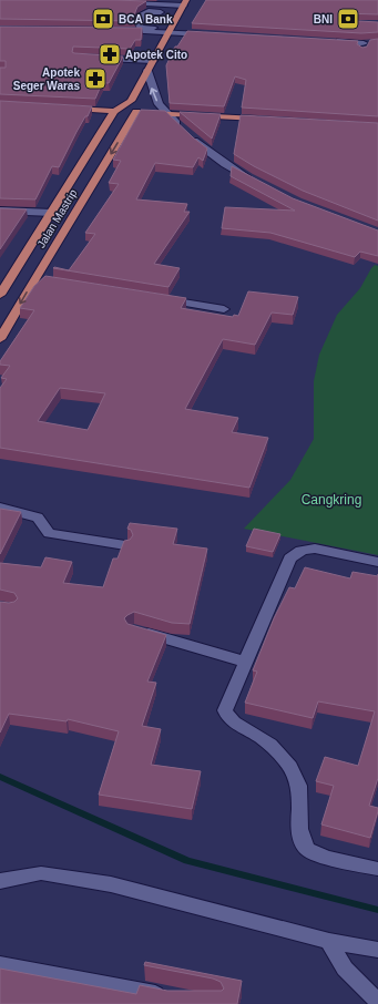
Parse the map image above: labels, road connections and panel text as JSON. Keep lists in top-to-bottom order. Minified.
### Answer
{"streets":{"main road":["Jalan Mastrip"]},"parks":["Cangkring"],"places":{"bank":["BCA Bank","BNI"],"pharmacy":["Apotek Cito","Apotek Seger Waras"]}}
